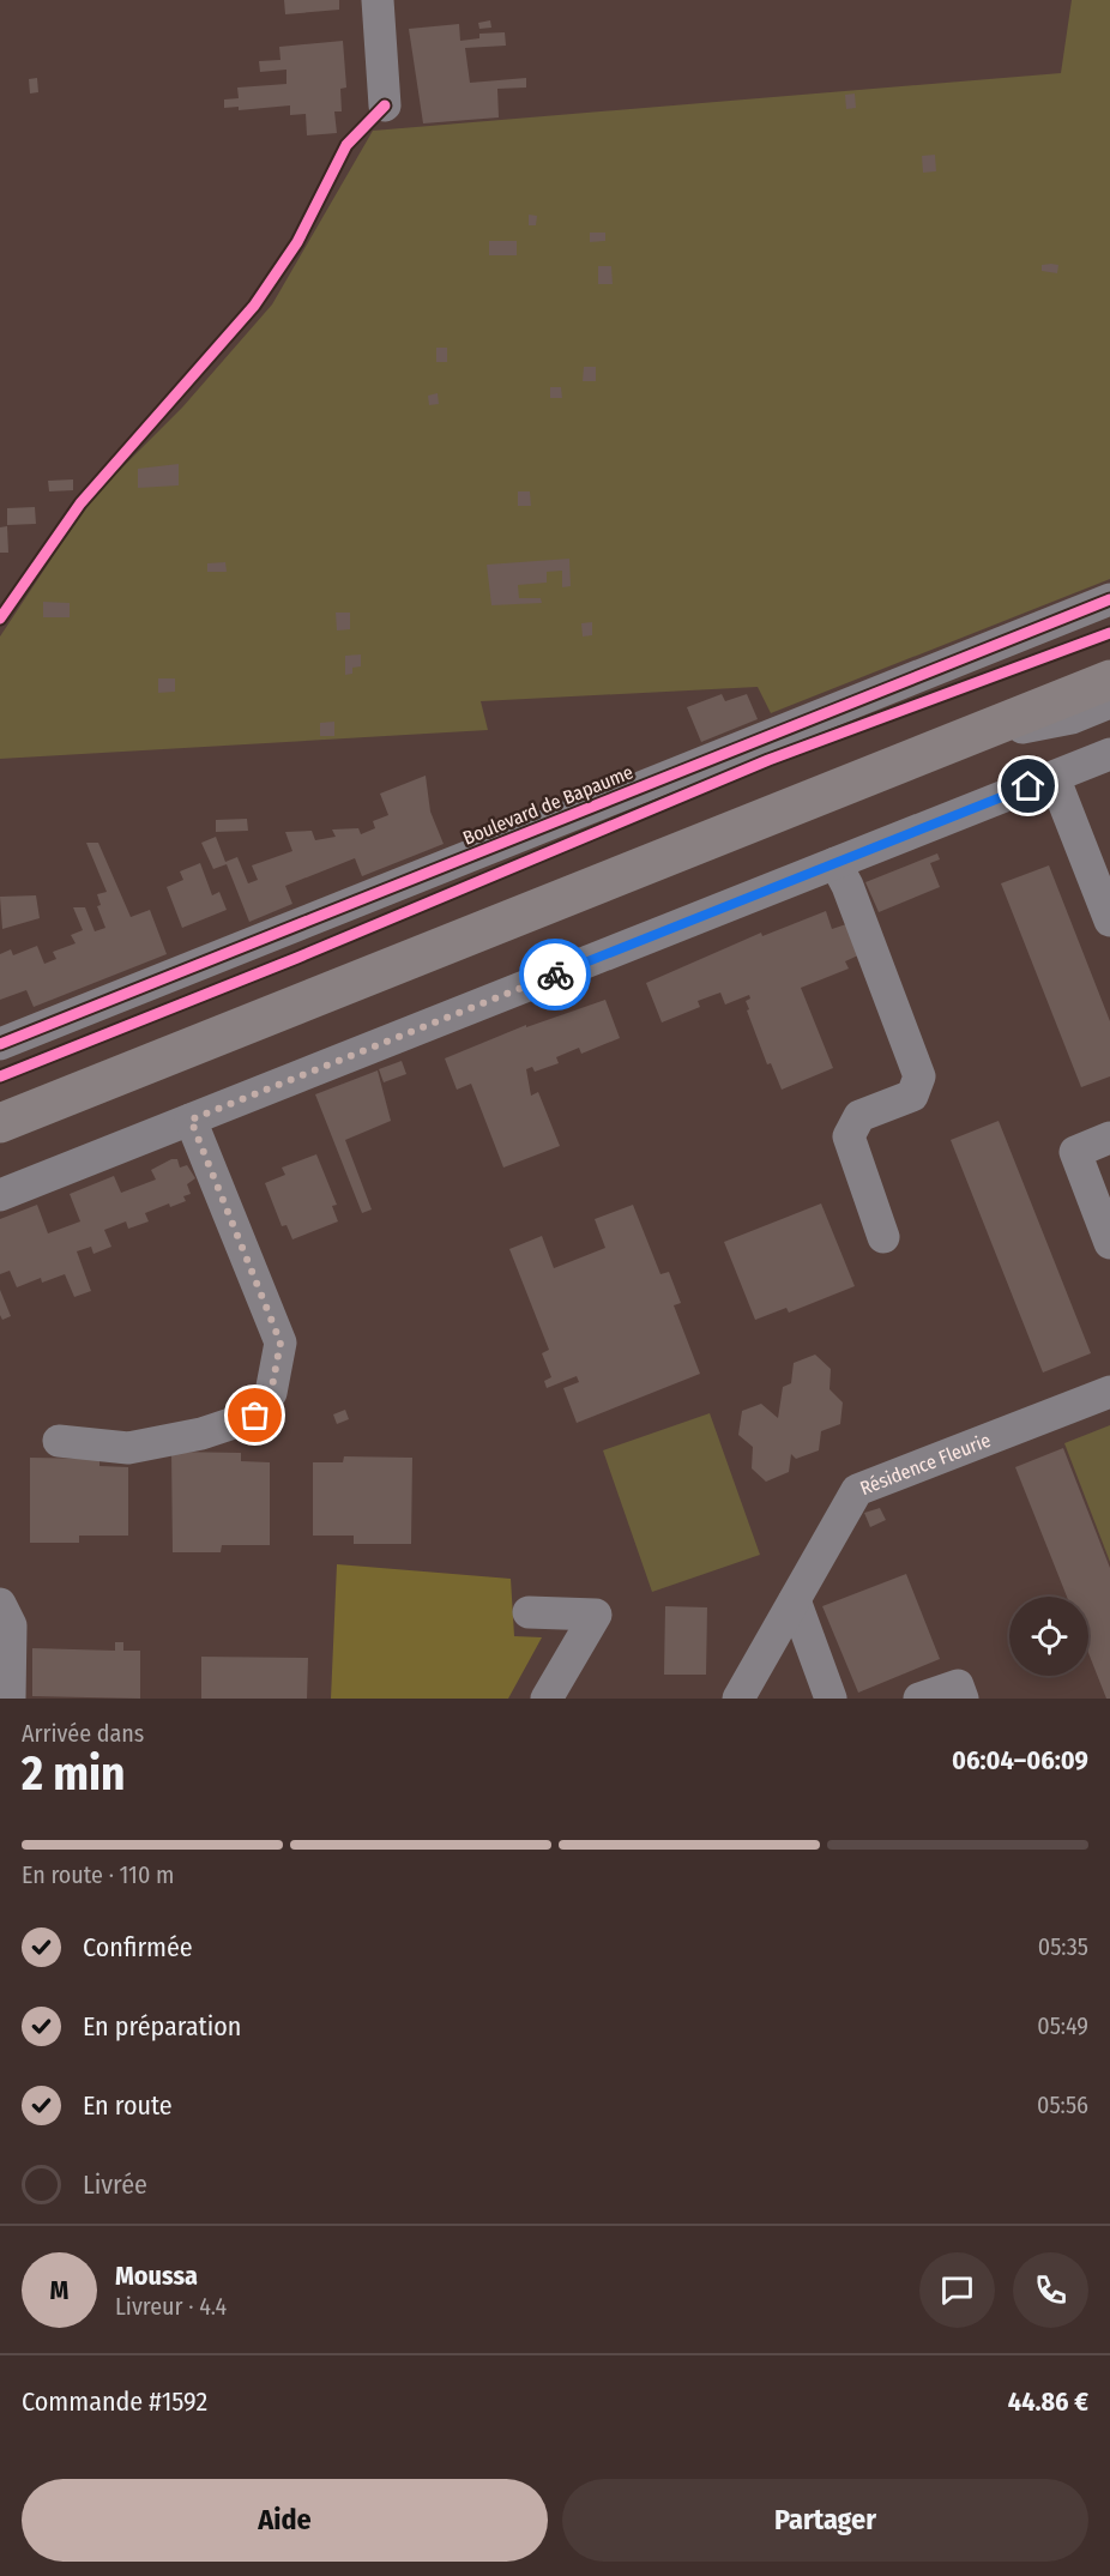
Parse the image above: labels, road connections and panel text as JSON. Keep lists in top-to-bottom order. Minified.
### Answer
{"streets":{"street":["Boulevard de Bapaume","Résidence Fleurie"]},"page":{"heading":["2 min","Arrivée dans","06:04–06:09"],"panel":["Moussa","Livreur · 4.4","Commande #1592","44.86 €"],"bar":"En route · 110 m","list":[["Confirmée","05:35"],["En préparation","05:49"],["En route","05:56"],"Livrée"],"round":"M","buttons":["Aide","Partager"]}}
